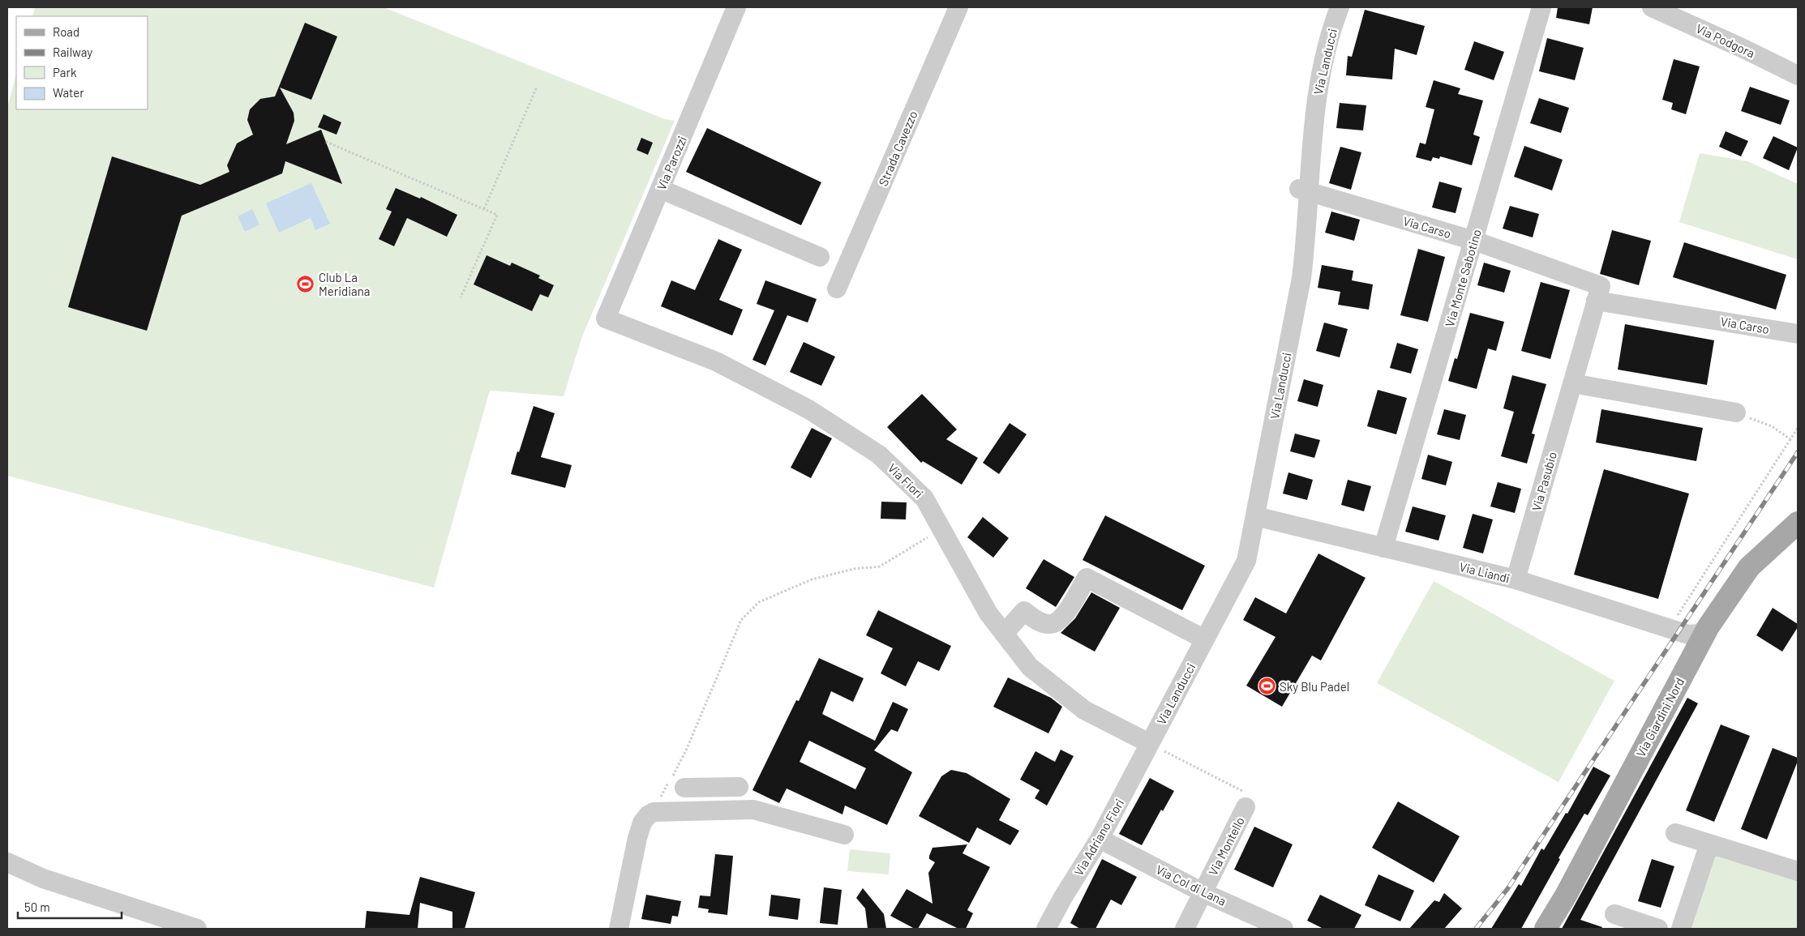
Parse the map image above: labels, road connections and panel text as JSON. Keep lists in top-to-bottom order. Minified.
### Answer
{"streets":{"main road":["Via Giardini Nord"],"street":["Via Podgora","Via Landucci","Strada Cavezzo","Via Parozzi","Via Carso","Via Monte Sabotino","Via Fiori","Via Pasubio","Via Liandi","Via Adriano Fiori","Via Montello","Via Col di Lana"]},"crossings":[["Via Landucci","Via Carso"],["Via Landucci","Via Fiori"],["Via Landucci","Via Liandi"],["Via Landucci","Via Adriano Fiori"],["Via Parozzi","Via Fiori"],["Via Carso","Via Monte Sabotino"],["Via Carso","Via Pasubio"],["Via Monte Sabotino","Via Liandi"],["Via Fiori","Via Adriano Fiori"],["Via Pasubio","Via Liandi"],["Via Liandi","Via Giardini Nord"],["Via Adriano Fiori","Via Col di Lana"],["Via Montello","Via Col di Lana"]],"places":{"sports":["Club La Meridiana","Sky Blu Padel"]},"legend":["Road","Railway","Park","Water"],"scale_bar":"50 m"}
